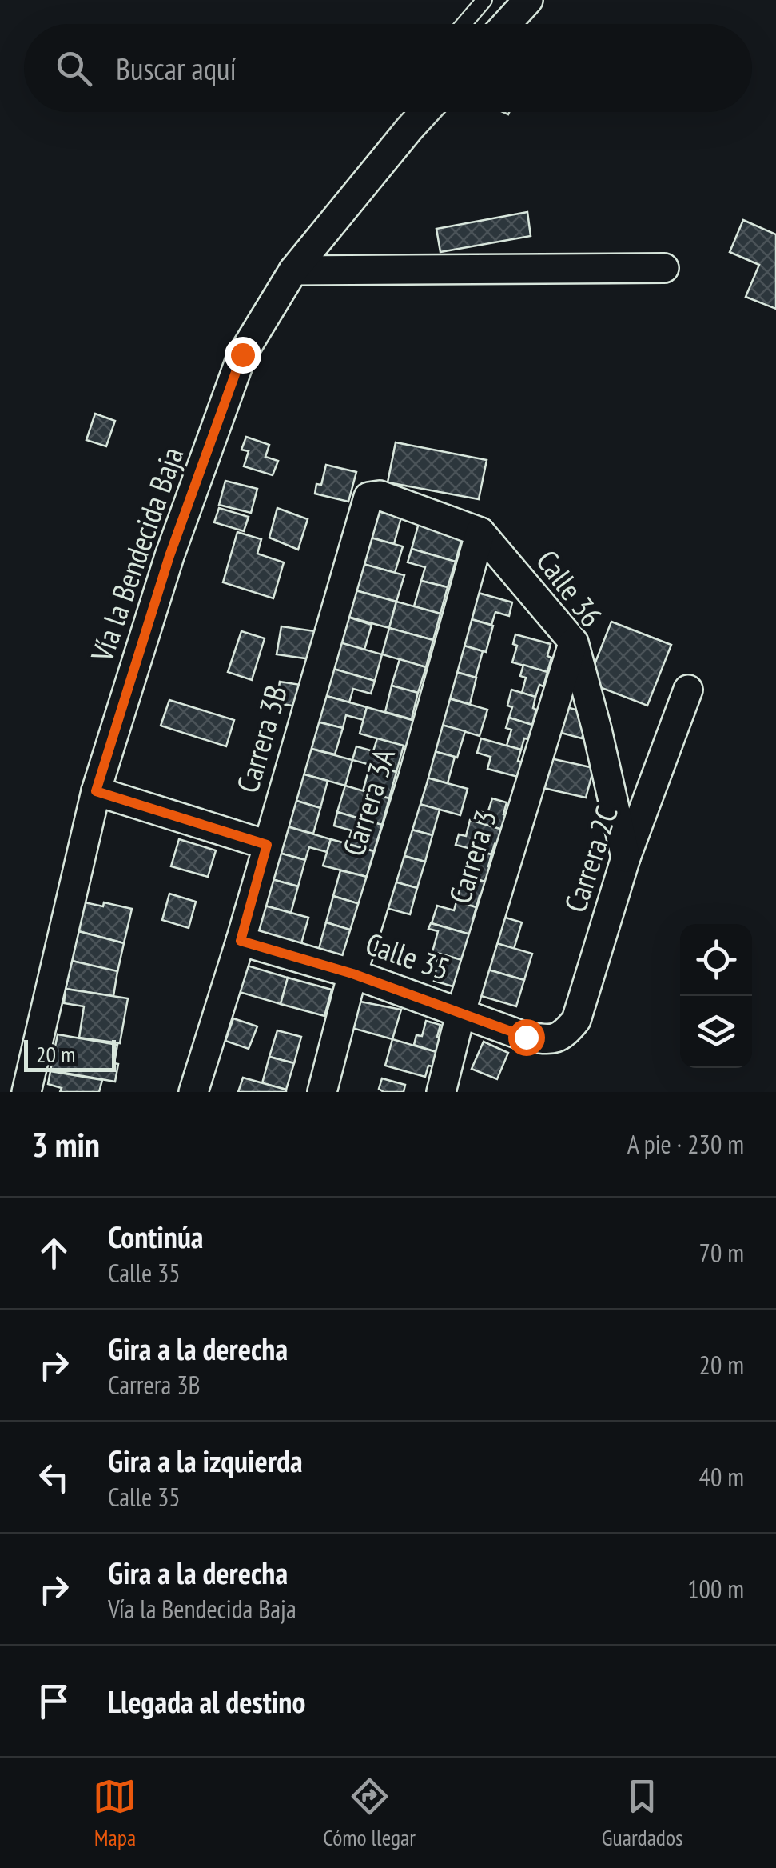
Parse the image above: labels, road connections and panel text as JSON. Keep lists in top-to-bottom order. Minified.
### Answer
{"streets":{"street":["Vía la Bendecida Baja","Calle 36","Carrera 3B","Carrera 3A","Carrera 3","Carrera 2C","Calle 35"]},"crossings":[["Calle 36","Carrera 3B"],["Calle 36","Carrera 3A"],["Calle 36","Carrera 3"],["Calle 36","Carrera 2C"],["Carrera 3B","Calle 35"],["Carrera 3A","Calle 35"],["Carrera 3","Calle 35"],["Carrera 2C","Calle 35"]],"scale_bar":"20 m","page":{"search":"Buscar aquí","scale":"20 m","heading":["3 min","A pie · 230 m"],"list":[["Continúa","Calle 35","70 m"],["Gira a la derecha","Carrera 3B","20 m"],["Gira a la izquierda","Calle 35","40 m"],["Gira a la derecha","Vía la Bendecida Baja","100 m"],"Llegada al destino"],"nav":["Mapa","Cómo llegar","Guardados"]}}
